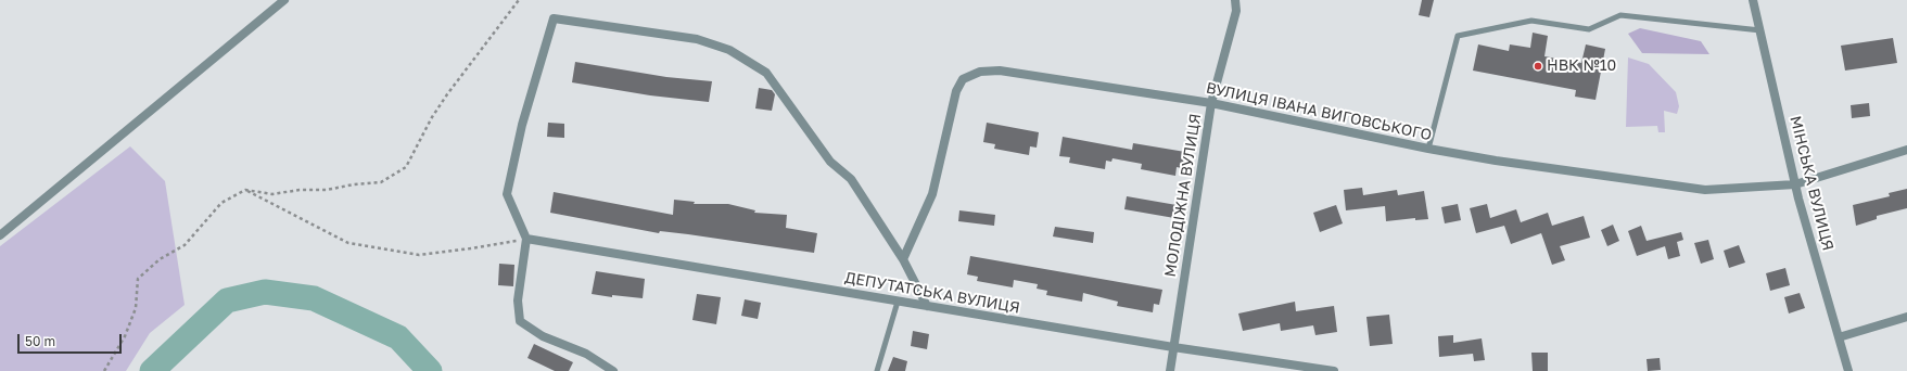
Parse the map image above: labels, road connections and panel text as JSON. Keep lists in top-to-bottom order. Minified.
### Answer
{"streets":{"street":["ВУЛИЦЯ ІВАНА ВИГОВСЬКОГО","МІНСЬКА ВУЛИЦЯ","МОЛОДІЖНА ВУЛИЦЯ","ДЕПУТАТСЬКА ВУЛИЦЯ"]},"crossings":[["ВУЛИЦЯ ІВАНА ВИГОВСЬКОГО","МІНСЬКА ВУЛИЦЯ"],["ВУЛИЦЯ ІВАНА ВИГОВСЬКОГО","МОЛОДІЖНА ВУЛИЦЯ"],["МОЛОДІЖНА ВУЛИЦЯ","ДЕПУТАТСЬКА ВУЛИЦЯ"]],"places":["НВК №10"],"scale_bar":"50 m"}
